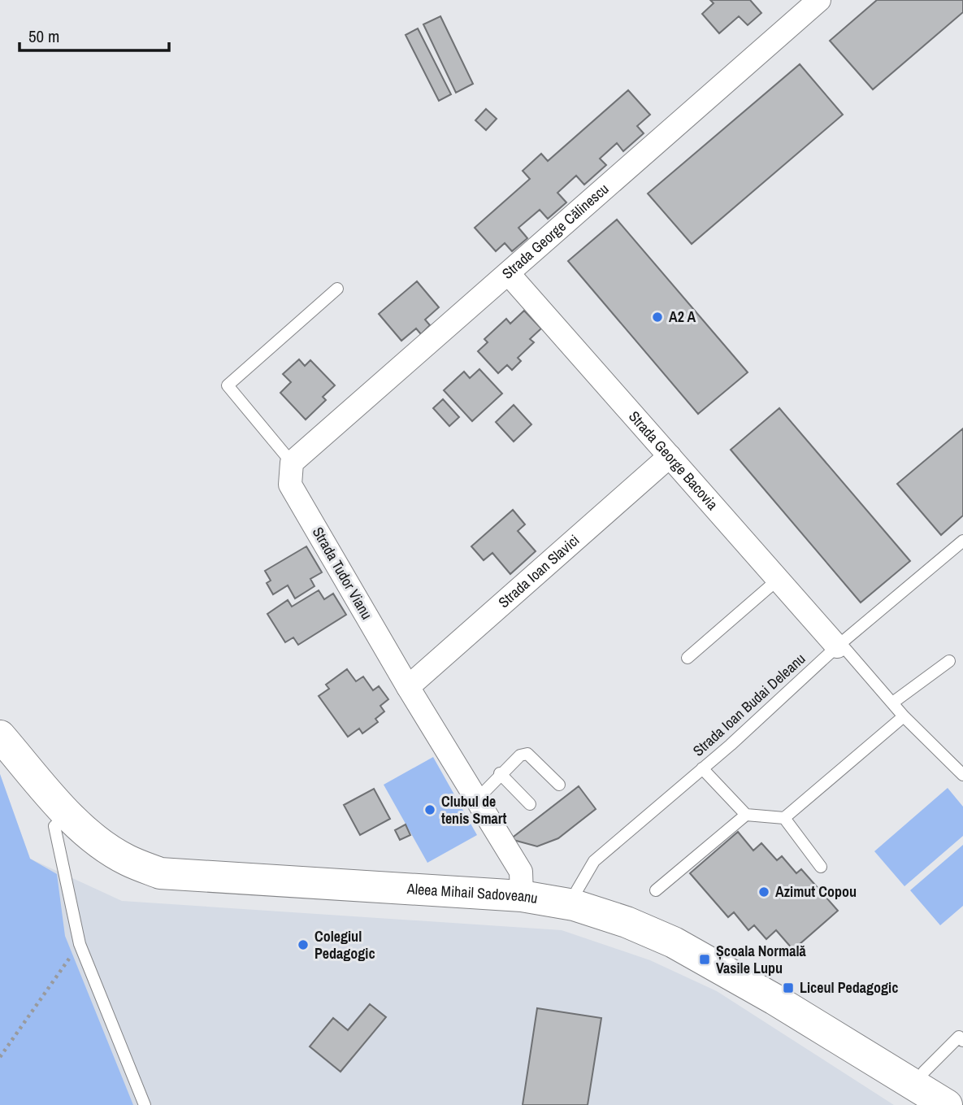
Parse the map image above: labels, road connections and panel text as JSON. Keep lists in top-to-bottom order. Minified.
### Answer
{"streets":{"main road":["Aleea Mihail Sadoveanu"],"street":["Strada George Călinescu","Strada George Bacovia","Strada Ioan Slavici","Strada Tudor Vianu"],"lane":["Strada Ioan Budai Deleanu"]},"crossings":[["Strada George Călinescu","Strada George Bacovia"],["Strada George Călinescu","Strada Tudor Vianu"],["Strada George Bacovia","Strada Ioan Slavici"],["Strada George Bacovia","Strada Ioan Budai Deleanu"],["Strada Ioan Slavici","Strada Tudor Vianu"],["Strada Tudor Vianu","Aleea Mihail Sadoveanu"],["Strada Ioan Budai Deleanu","Aleea Mihail Sadoveanu"]],"places":{"other":["A2 A","Clubul de tenis Smart","Azimut Copou","Colegiul Pedagogic"],"transit":["Școala Normală Vasile Lupu","Liceul Pedagogic"]},"scale_bar":"50 m"}
